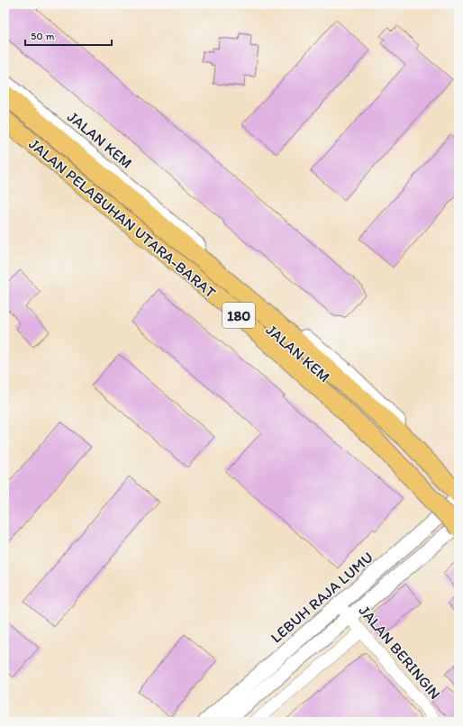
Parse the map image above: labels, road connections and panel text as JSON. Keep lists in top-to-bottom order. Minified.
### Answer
{"streets":{"main road":["JALAN PELABUHAN UTARA-BARAT","180"],"street":["JALAN KEM","LEBUH RAJA LUMU","JALAN BERINGIN"]},"crossings":[["JALAN KEM","JALAN PELABUHAN UTARA-BARAT"],["JALAN KEM","LEBUH RAJA LUMU"],["JALAN PELABUHAN UTARA-BARAT","LEBUH RAJA LUMU"],["LEBUH RAJA LUMU","JALAN BERINGIN"]],"scale_bar":"50 m"}
